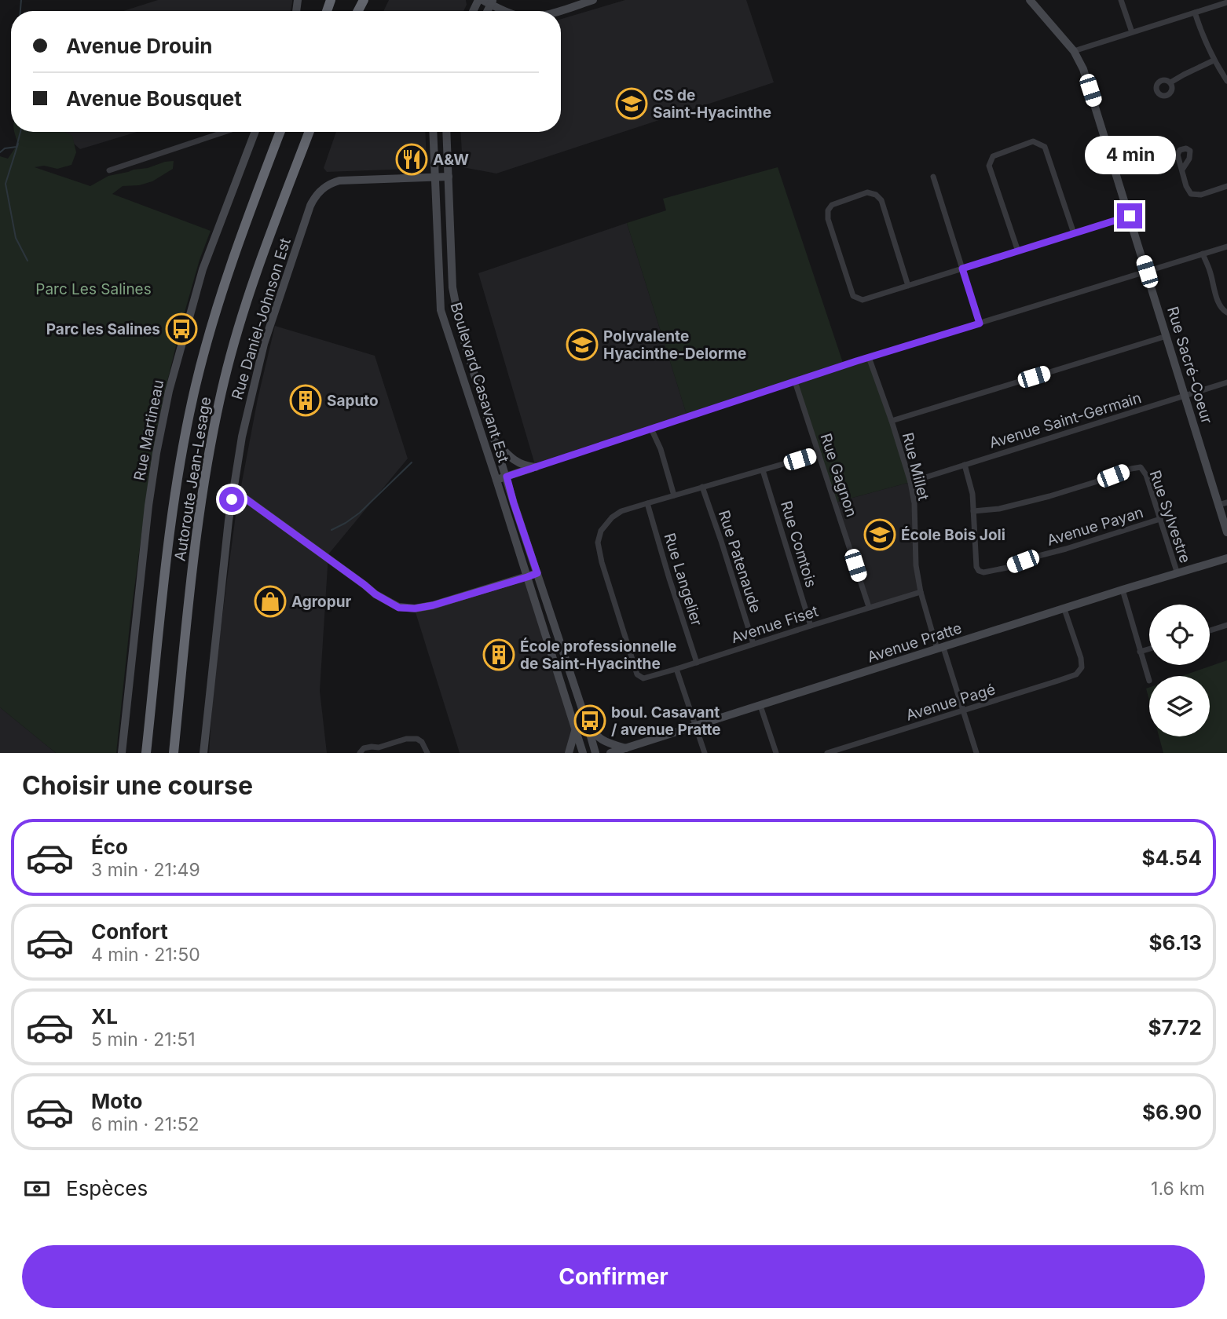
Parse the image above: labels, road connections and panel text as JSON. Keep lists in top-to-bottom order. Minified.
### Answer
{"streets":{"highway":["Autoroute Jean-Lesage"],"street":["Rue Daniel-Johnson Est","Rue Sacré-Coeur","Boulevard Casavant Est","Avenue Saint-Germain","Rue Martineau","Rue Millet","Rue Gagnon","Rue Sylvestre","Avenue Payan","Rue Comtois","Rue Patenaude","Rue Langelier","Avenue Fiset","Avenue Pratte","Avenue Pagé"]},"crossings":[["Rue Daniel-Johnson Est","Boulevard Casavant Est"],["Rue Sacré-Coeur","Avenue Saint-Germain"],["Avenue Saint-Germain","Rue Millet"],["Rue Millet","Avenue Fiset"],["Rue Millet","Avenue Pratte"],["Rue Millet","Avenue Pagé"],["Rue Gagnon","Avenue Fiset"],["Rue Sylvestre","Avenue Payan"],["Rue Sylvestre","Avenue Pratte"],["Rue Comtois","Avenue Fiset"],["Rue Patenaude","Avenue Fiset"],["Rue Langelier","Avenue Fiset"],["Avenue Pratte","Avenue Pagé"]],"parks":["Parc Les Salines"],"places":{"school or university":["CS de Saint-Hyacinthe","Polyvalente Hyacinthe-Delorme","École Bois Joli"],"restaurant":["A&W"],"bus stop":["Parc les Salines","boul. Casavant / avenue Pratte"],"building":["Saputo","École professionnelle de Saint-Hyacinthe"],"shop":["Agropur"]},"page":{"banner":["Avenue Drouin","Avenue Bousquet"],"bubble":"4 min","heading":"Choisir une course","list":[{"name":"Éco","note":"3 min · 21:49","value":"$4.54"},{"name":"Confort","note":"4 min · 21:50","value":"$6.13"},{"name":"XL","note":"5 min · 21:51","value":"$7.72"},{"name":"Moto","note":"6 min · 21:52","value":"$6.90"}],"pay":["Espèces","1.6 km"],"buttons":"Confirmer"}}
